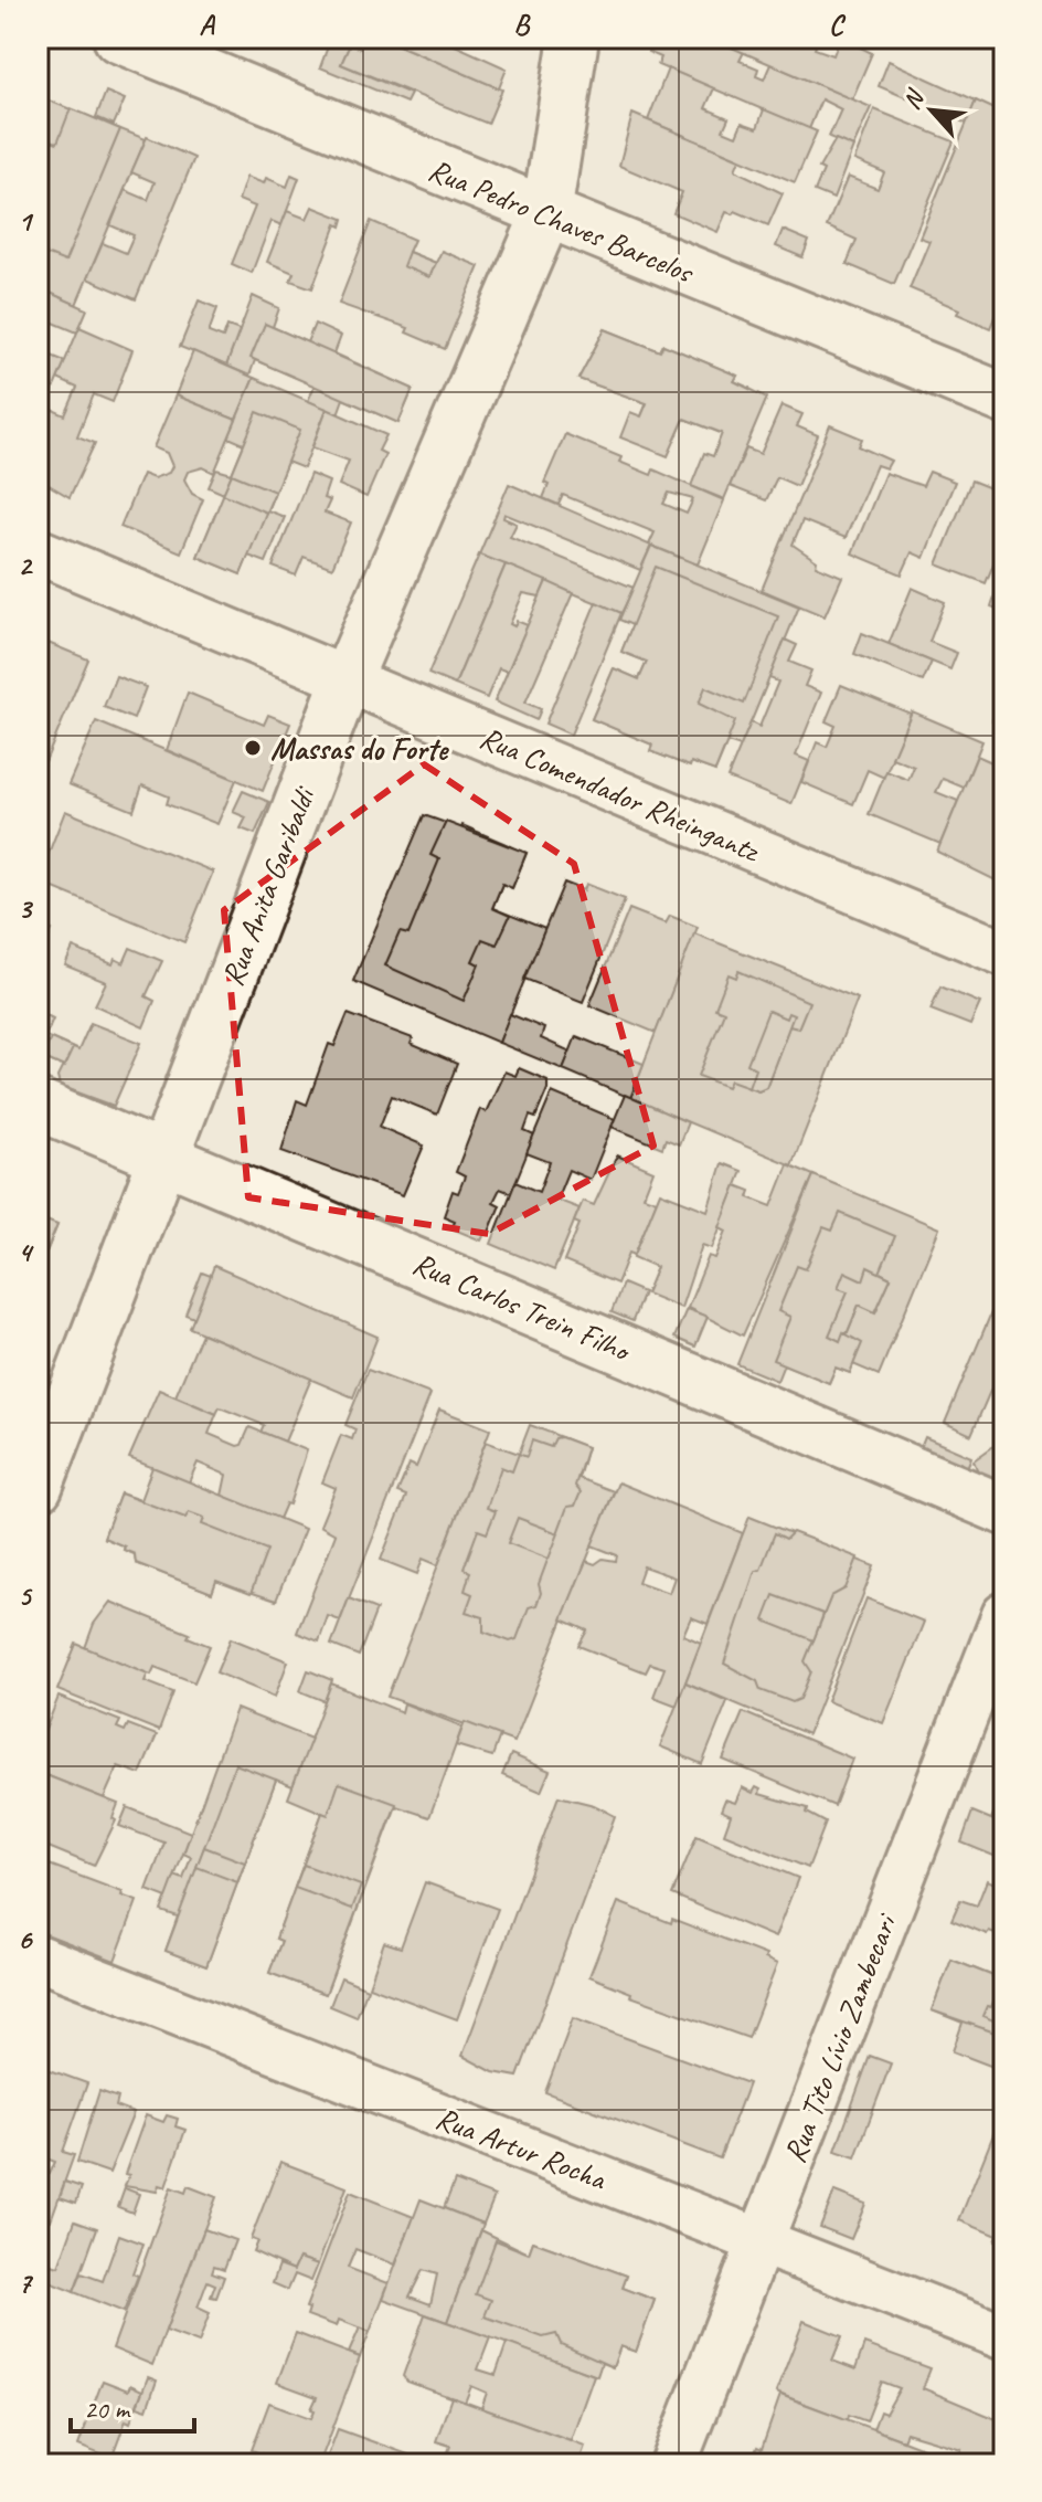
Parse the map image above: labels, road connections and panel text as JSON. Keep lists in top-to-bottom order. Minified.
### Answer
{"streets":{"street":["Rua Pedro Chaves Barcelos","Rua Comendador Rheingantz","Rua Anita Garibaldi","Rua Carlos Trein Filho","Rua Tito Lívio Zambecari","Rua Artur Rocha"]},"crossings":[["Rua Pedro Chaves Barcelos","Rua Anita Garibaldi"],["Rua Comendador Rheingantz","Rua Anita Garibaldi"],["Rua Anita Garibaldi","Rua Carlos Trein Filho"],["Rua Tito Lívio Zambecari","Rua Artur Rocha"]],"places":["Massas do Forte"],"scale_bar":"20 m","north":"top left","grid":{"columns":["A","B","C"],"rows":["1","2","3","4","5","6","7"]}}
